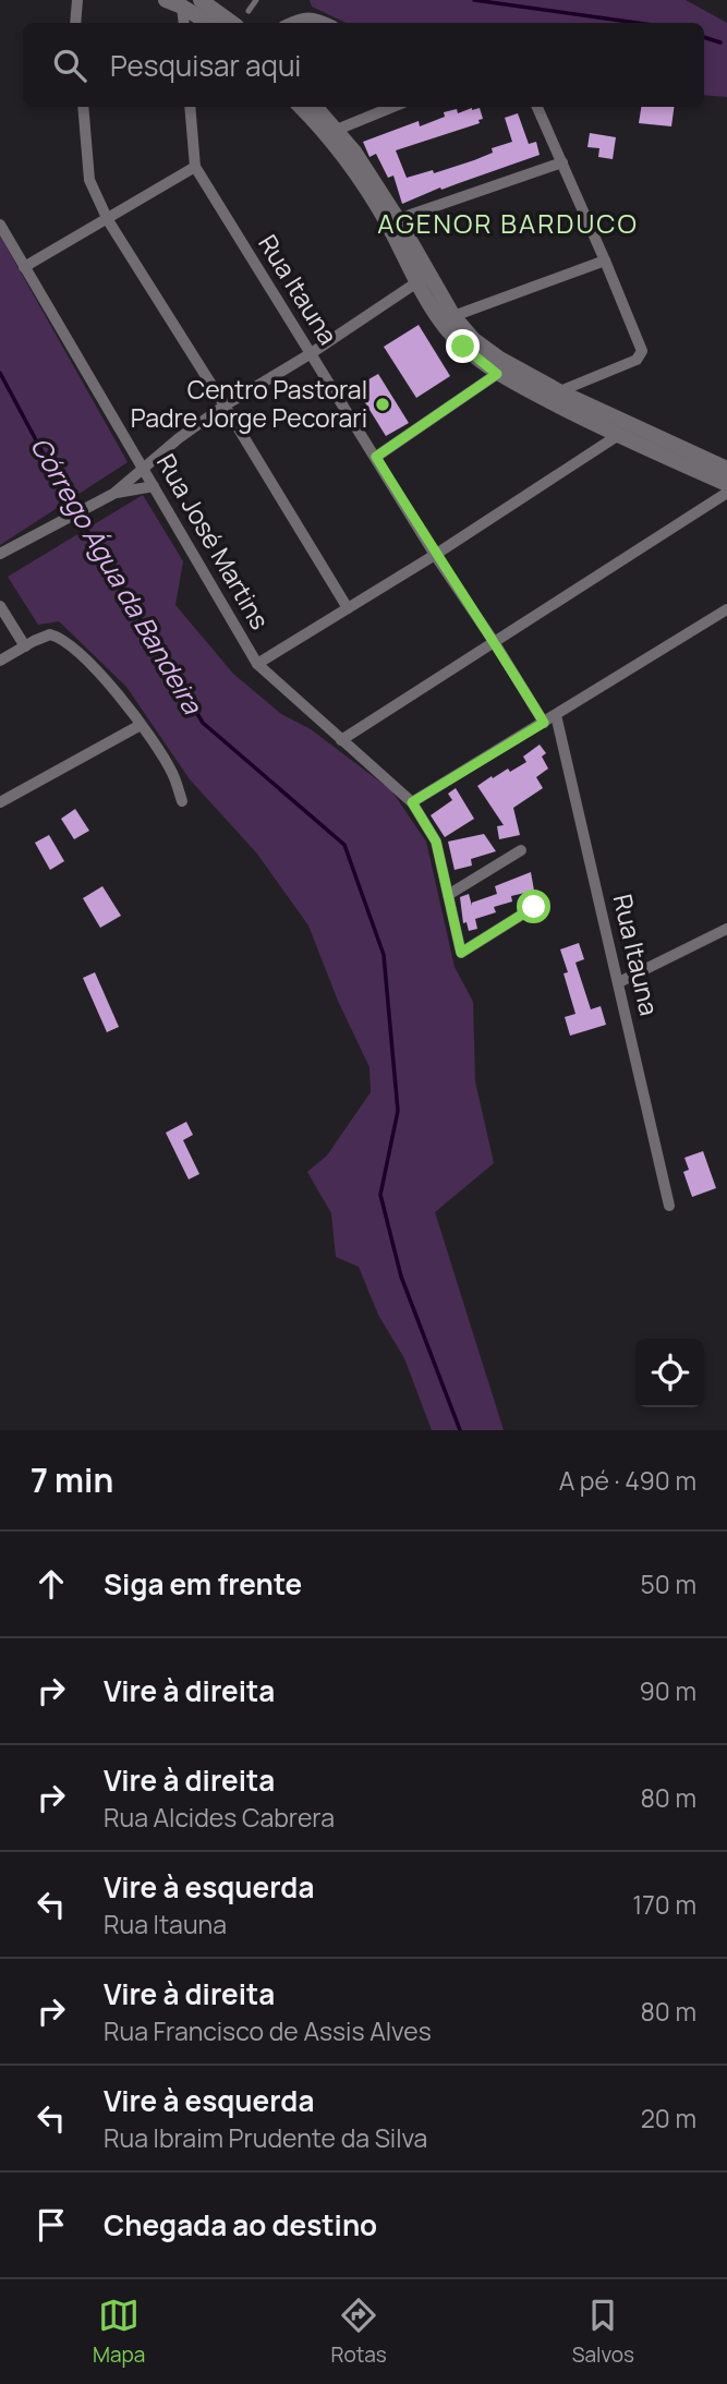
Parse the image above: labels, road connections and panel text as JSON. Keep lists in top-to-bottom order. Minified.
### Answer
{"streets":{"street":["Rua Itauna","Rua José Martins"]},"districts":["AGENOR BARDUCO"],"water":["Córrego Água da Bandeira"],"places":["Centro Pastoral Padre Jorge Pecorari"],"page":{"search":"Pesquisar aqui","heading":["7 min","A pé · 490 m"],"list":[["Siga em frente","50 m"],["Vire à direita","90 m"],["Vire à direita","Rua Alcides Cabrera","80 m"],["Vire à esquerda","Rua Itauna","170 m"],["Vire à direita","Rua Francisco de Assis Alves","80 m"],["Vire à esquerda","Rua Ibraim Prudente da Silva","20 m"],"Chegada ao destino"],"nav":["Mapa","Rotas","Salvos"]}}
